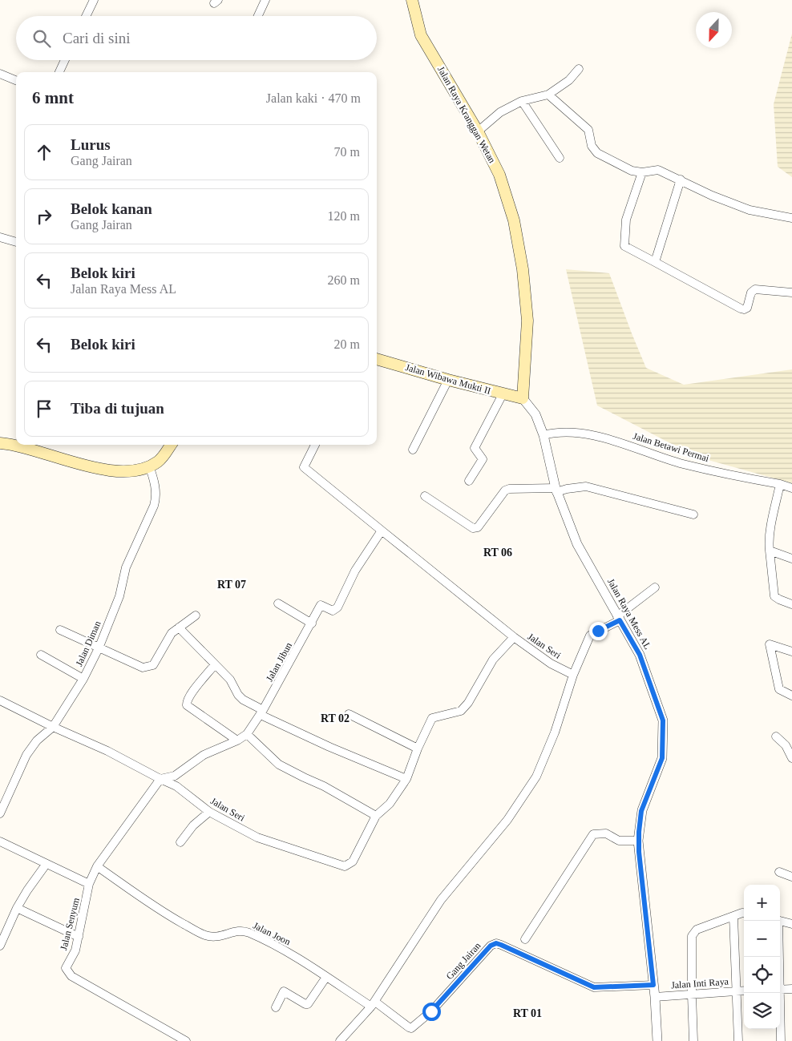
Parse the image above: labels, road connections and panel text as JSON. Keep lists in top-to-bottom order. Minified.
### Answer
{"streets":{"main road":["Jalan Raya Kranggan Wetan","Jalan Wibawa Mukti II"],"street":["Jalan Betawi Permai","Jalan Raya Mess AL","Jalan Diman","Jalan Seri","Jalan Jibun","Jalan Senyum","Jalan Joon","Gang Jairan","Jalan Inti Raya"]},"crossings":[["Jalan Raya Kranggan Wetan","Jalan Wibawa Mukti II"],["Jalan Raya Kranggan Wetan","Jalan Raya Mess AL"],["Jalan Wibawa Mukti II","Jalan Raya Mess AL"],["Jalan Betawi Permai","Jalan Raya Mess AL"],["Jalan Raya Mess AL","Gang Jairan"],["Jalan Raya Mess AL","Jalan Inti Raya"],["Jalan Diman","Jalan Seri"],["Jalan Seri","Jalan Jibun"],["Jalan Seri","Jalan Senyum"],["Jalan Jibun","Jalan Senyum"],["Jalan Senyum","Jalan Joon"],["Jalan Joon","Gang Jairan"]],"districts":["RT 06","RT 07","RT 02","RT 01"],"north":"bottom","page":{"search":"Cari di sini","heading":["6 mnt","Jalan kaki · 470 m"],"list":[["Lurus","Gang Jairan","70 m"],["Belok kanan","Gang Jairan","120 m"],["Belok kiri","Jalan Raya Mess AL","260 m"],["Belok kiri","20 m"],"Tiba di tujuan"],"map_buttons":["+","−"]}}
